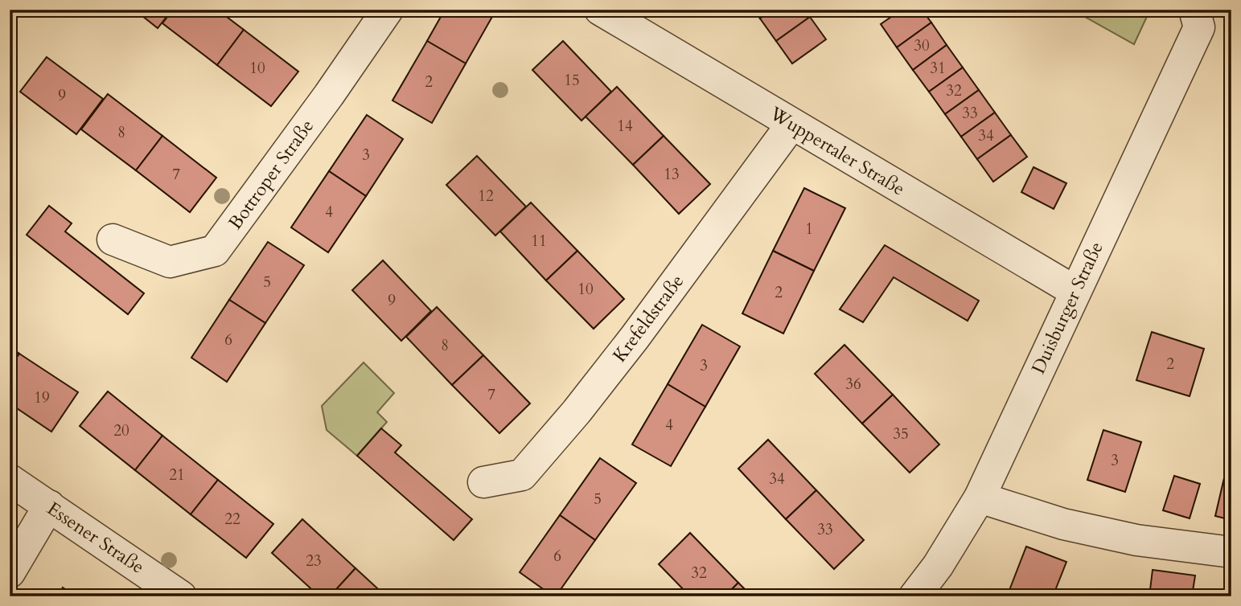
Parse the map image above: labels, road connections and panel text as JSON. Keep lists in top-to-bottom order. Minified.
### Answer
{"streets":{"street":["Wuppertaler Straße","Bottroper Straße","Duisburger Straße","Krefeldstraße","Essener Straße"]},"crossings":[["Wuppertaler Straße","Duisburger Straße"],["Wuppertaler Straße","Krefeldstraße"]],"house_numbers":["30","10","31","15","2","32","9","33","14","8","34","3","7","13","12","4","1","11","5","10","2","9","6","8","2","3","36","7","19","4","20","35","3","21","34","5","22","33","6","23","32"]}
